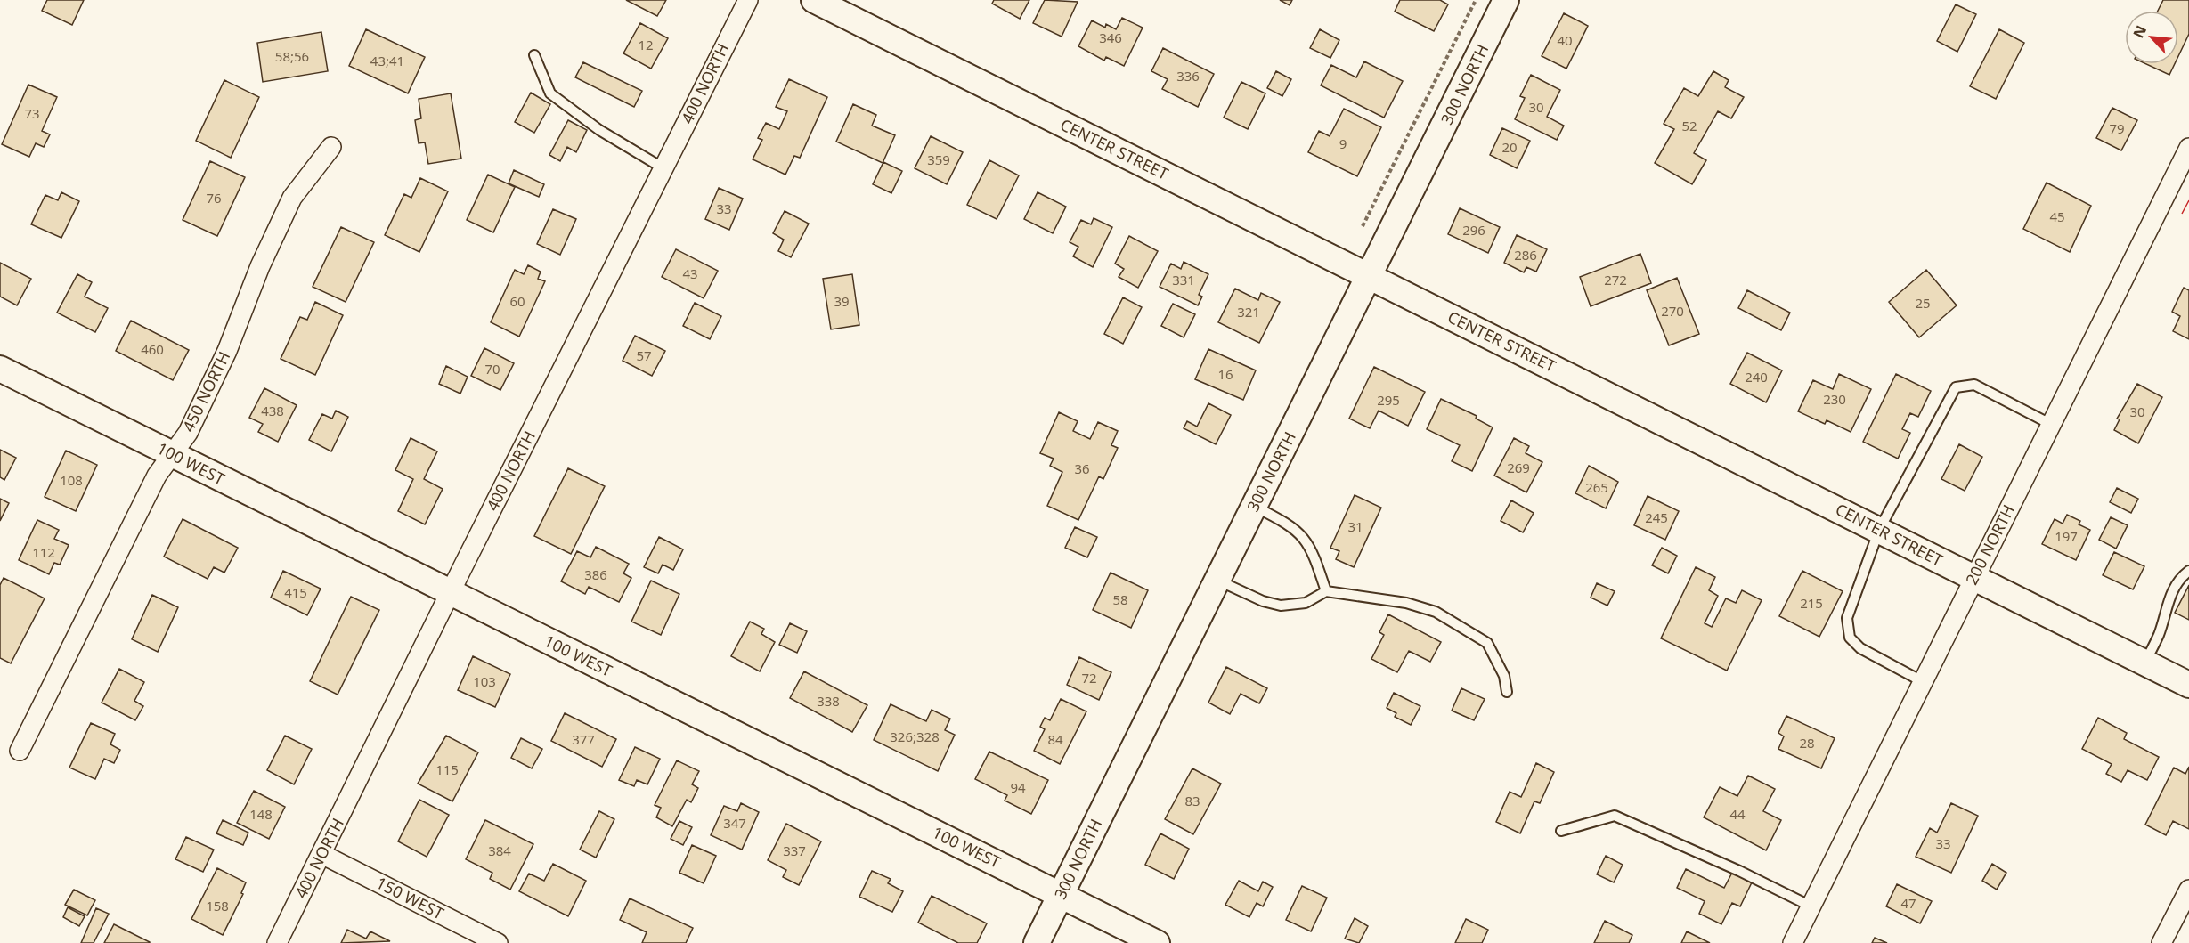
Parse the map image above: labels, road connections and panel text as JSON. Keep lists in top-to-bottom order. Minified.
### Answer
{"streets":{"street":["400 NORTH","300 NORTH","CENTER STREET","450 NORTH","100 WEST","200 NORTH","150 WEST"]},"crossings":[["400 NORTH","100 WEST"],["400 NORTH","150 WEST"],["300 NORTH","CENTER STREET"],["300 NORTH","100 WEST"],["CENTER STREET","200 NORTH"],["450 NORTH","100 WEST"]],"house_numbers":["346","40","12","58;56","43;41","336","30","73","52","79","9","20","359","76","33","45","296","286","43","331","272","60","39","25","270","321","460","57","70","16","240","230","295","438","30","269","36","108","265","245","31","197","112","386","415","58","215","72","103","338","326;328","377","84","28","115","94","83","148","44","347","33","384","337","47","158"],"north":"top left"}
